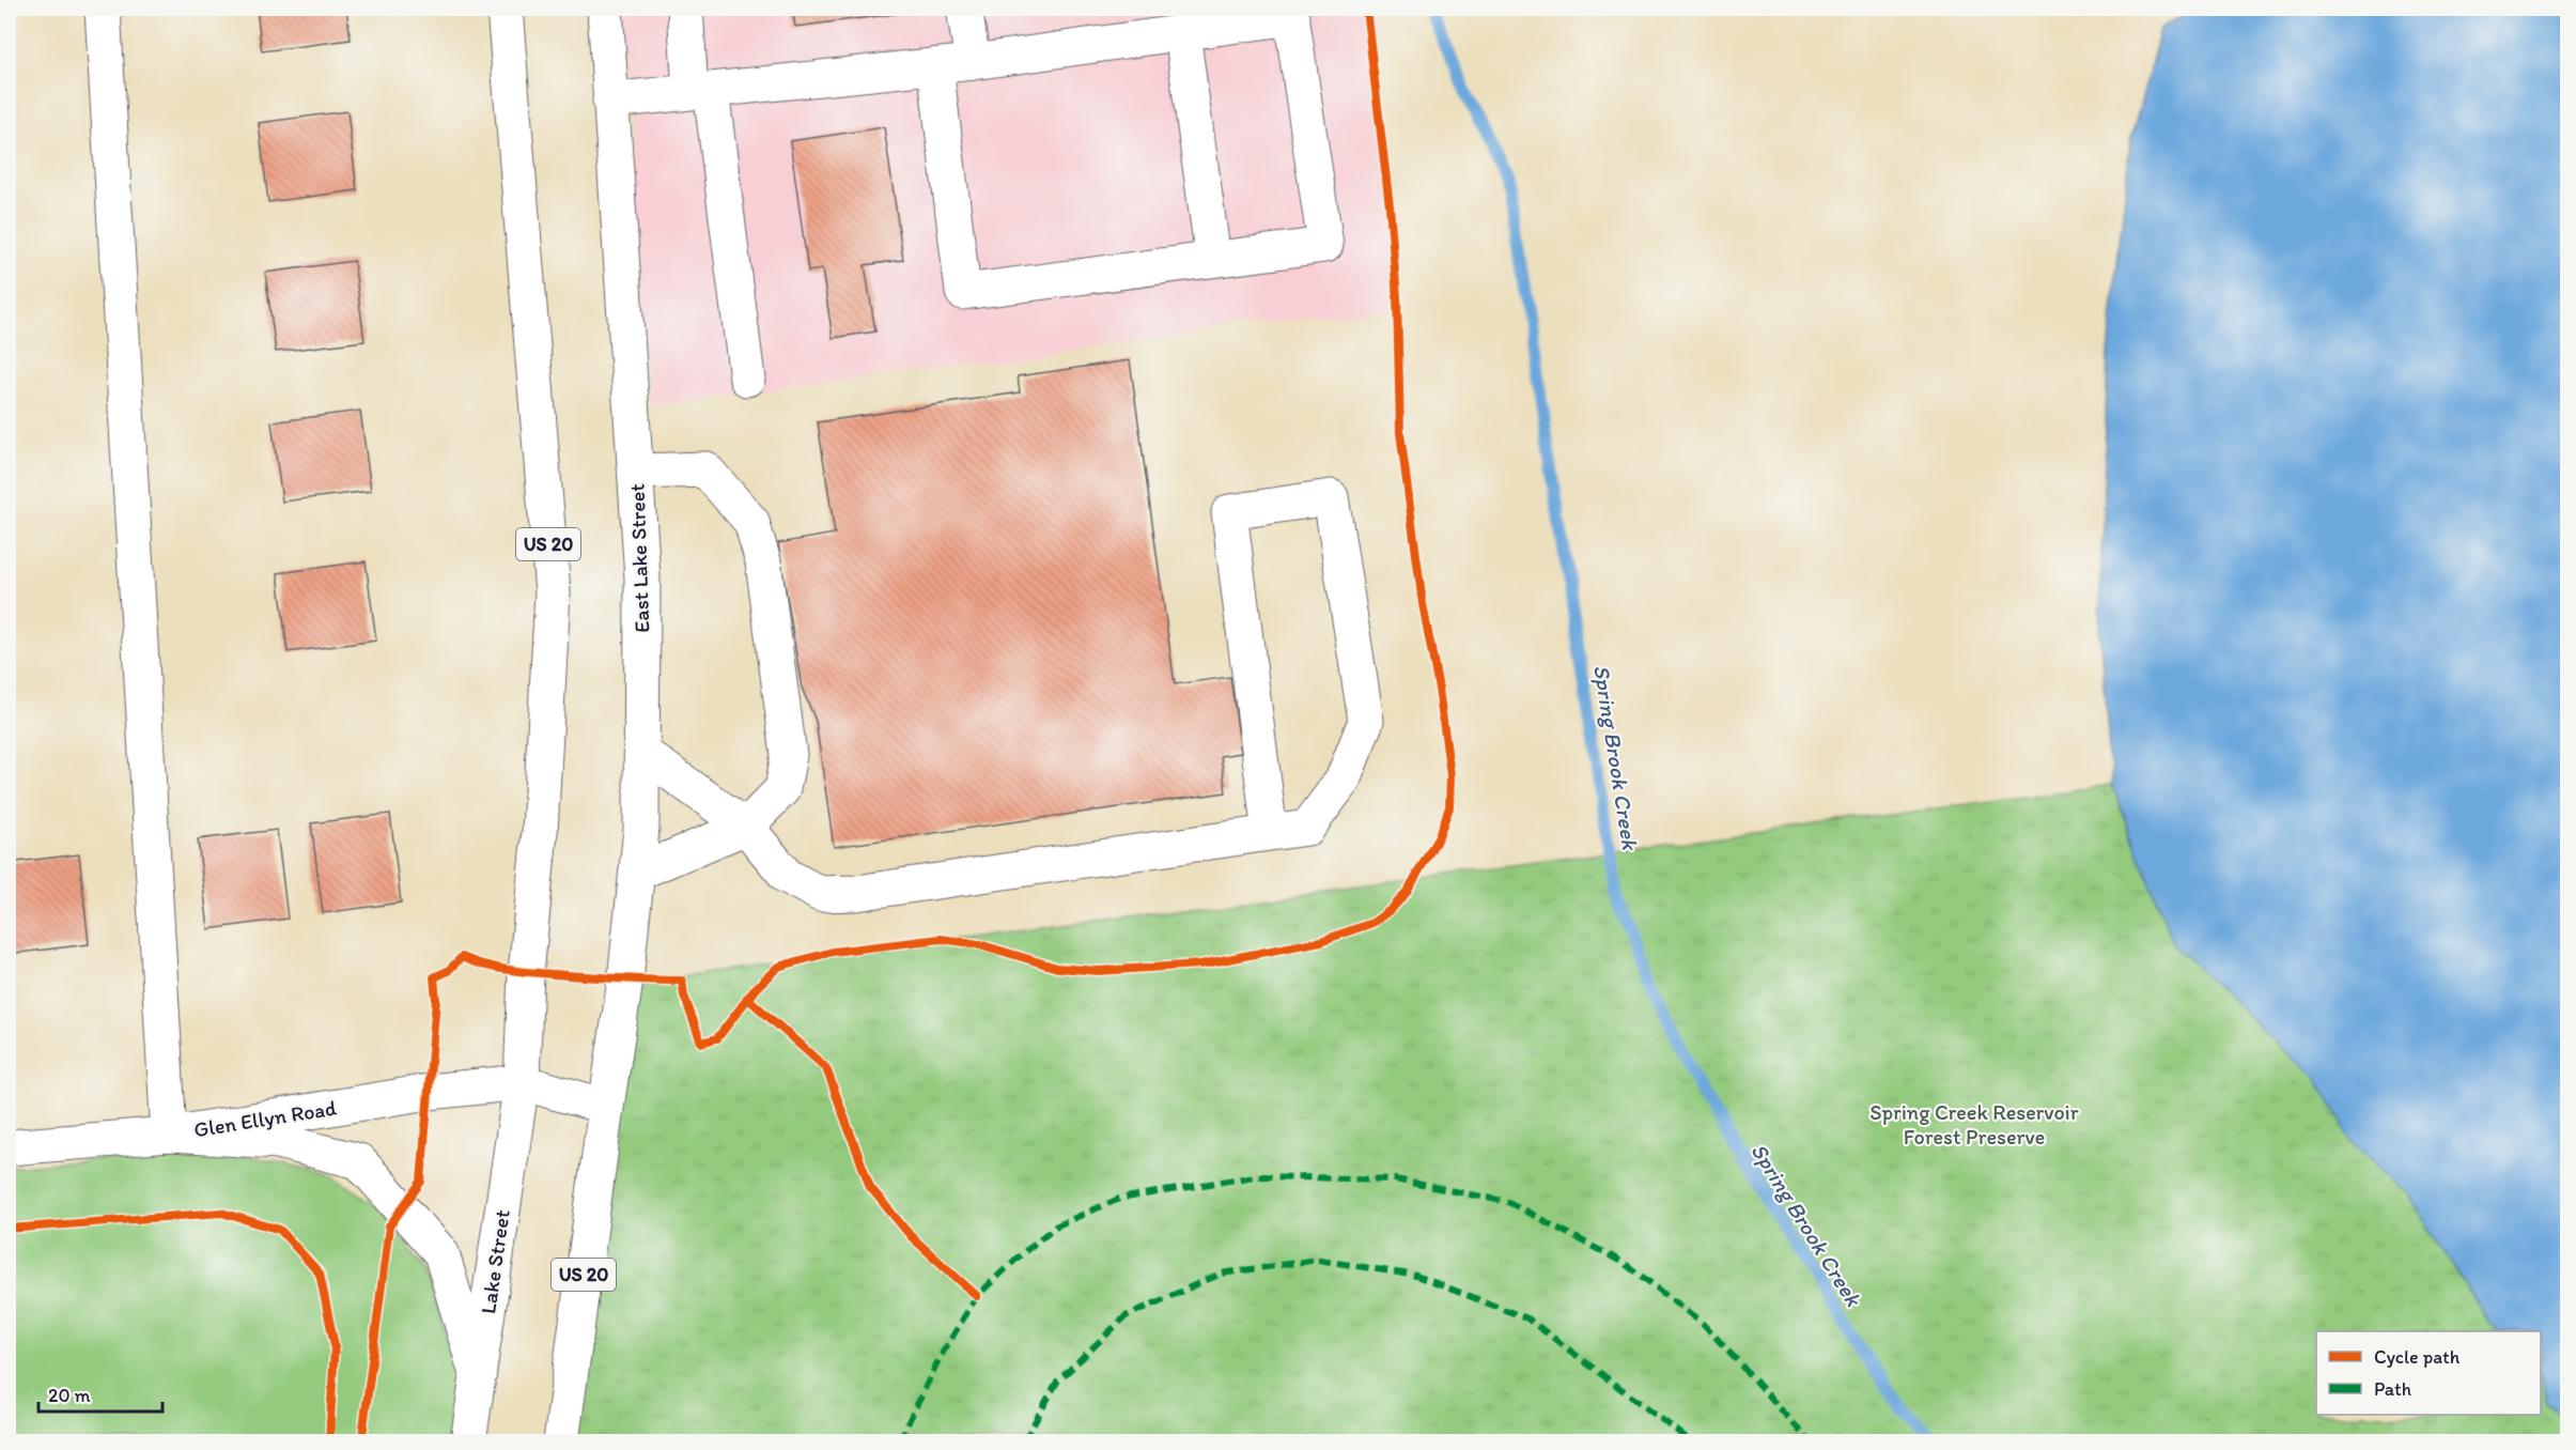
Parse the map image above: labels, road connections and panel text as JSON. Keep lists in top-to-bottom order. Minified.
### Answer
{"streets":{"main road":["US 20","East Lake Street","Glen Ellyn Road","Lake Street"]},"crossings":[["US 20","East Lake Street"],["US 20","Glen Ellyn Road"],["US 20","Lake Street"],["Glen Ellyn Road","Lake Street"]],"water":["Spring Brook Creek"],"parks":["Spring Creek Reservoir Forest Preserve"],"legend":["Cycle path","Path"],"scale_bar":"20 m"}
